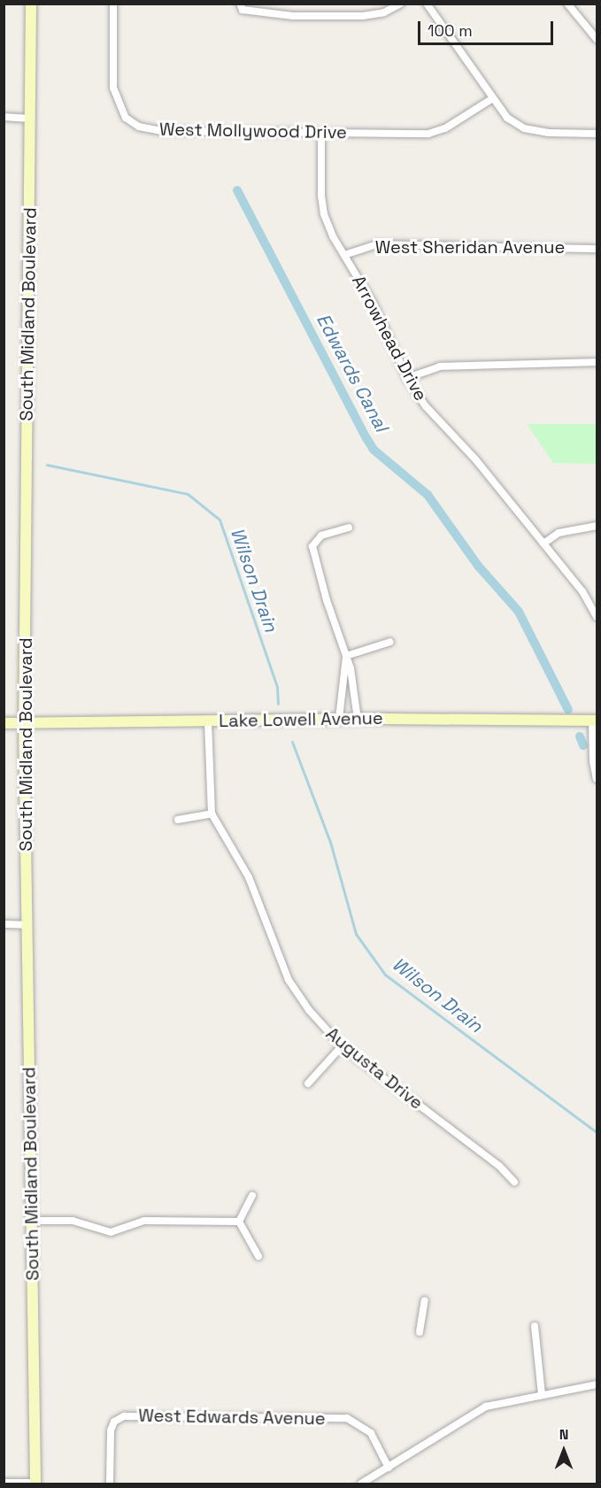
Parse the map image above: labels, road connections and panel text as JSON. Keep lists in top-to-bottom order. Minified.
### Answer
{"streets":{"main road":["South Midland Boulevard","Lake Lowell Avenue"],"street":["West Mollywood Drive","West Sheridan Avenue","Arrowhead Drive","Augusta Drive","West Edwards Avenue"]},"crossings":[["West Mollywood Drive","Arrowhead Drive"],["West Sheridan Avenue","Arrowhead Drive"],["South Midland Boulevard","Lake Lowell Avenue"],["Lake Lowell Avenue","Augusta Drive"]],"water":["Edwards Canal","Wilson Drain"],"scale_bar":"100 m","north":"top"}
